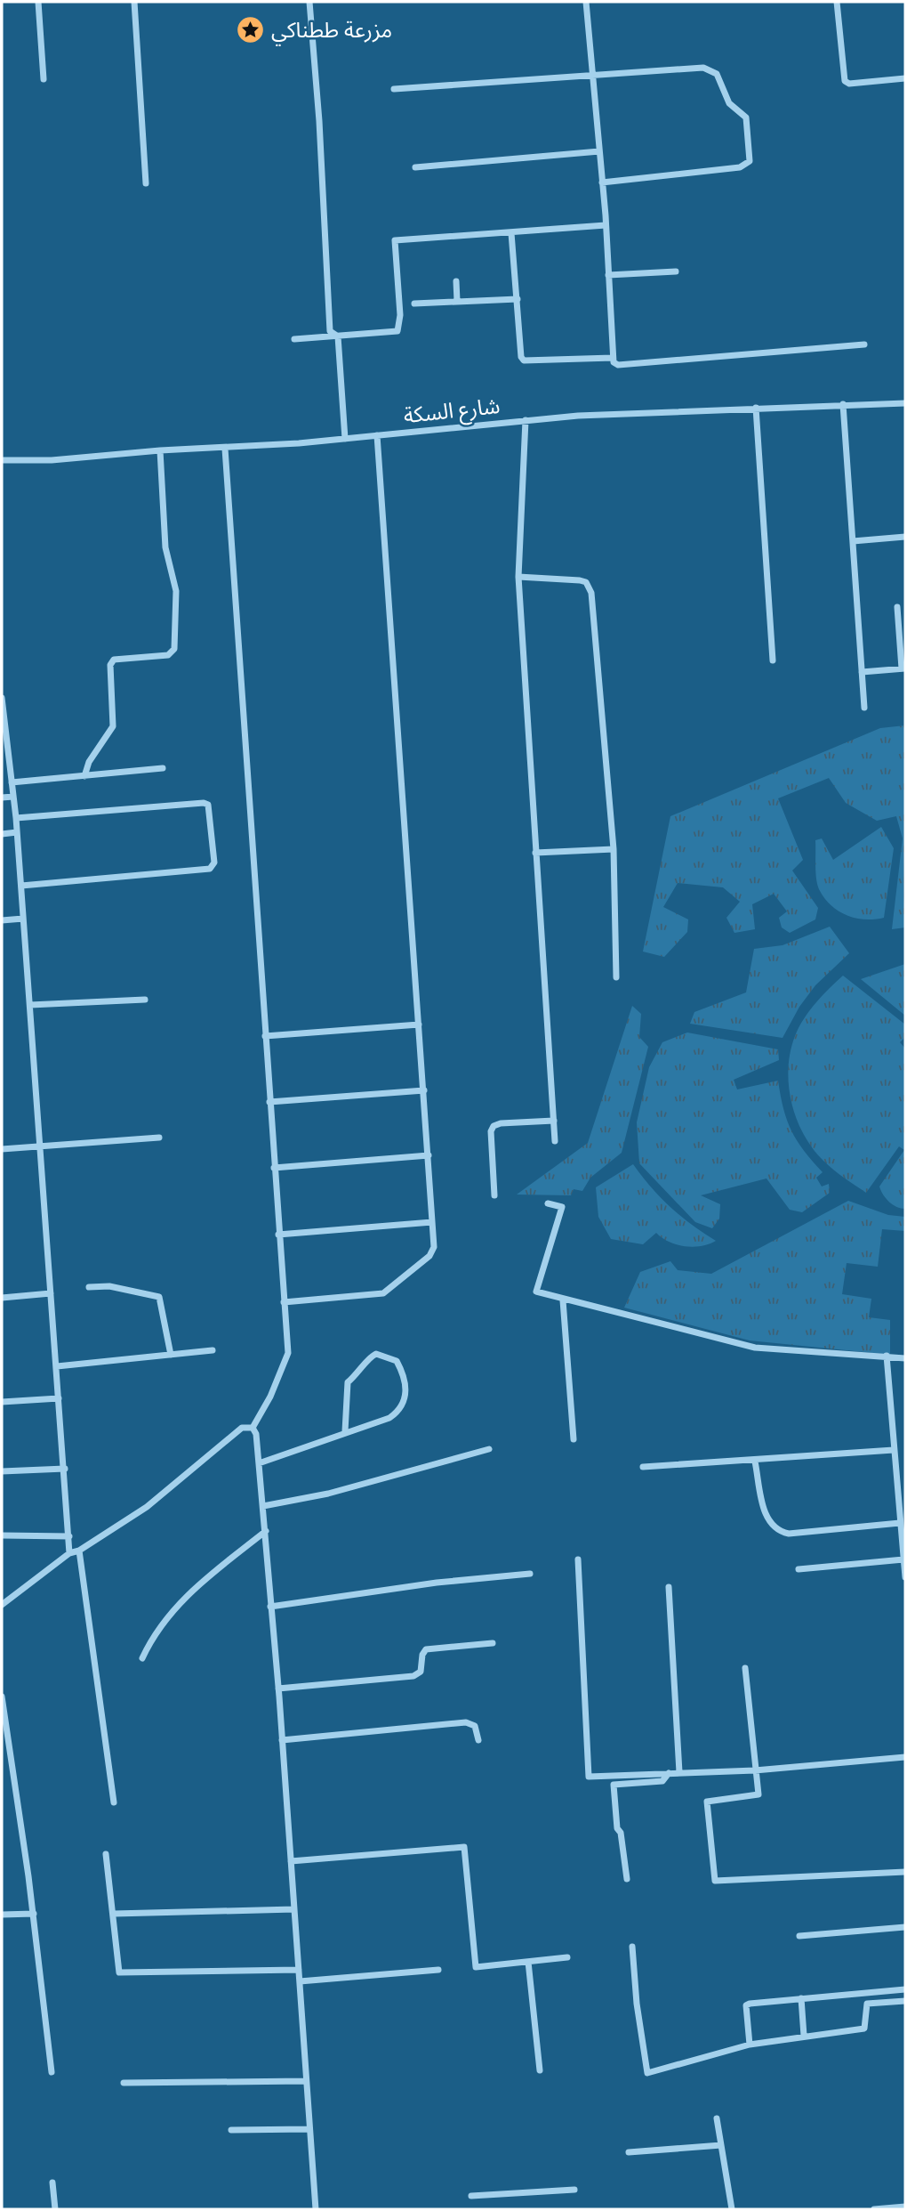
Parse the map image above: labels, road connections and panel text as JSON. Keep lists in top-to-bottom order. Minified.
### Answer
{"streets":{"street":["شارع السكة"]},"places":{"place":["مزرعة ططناكي"]}}
